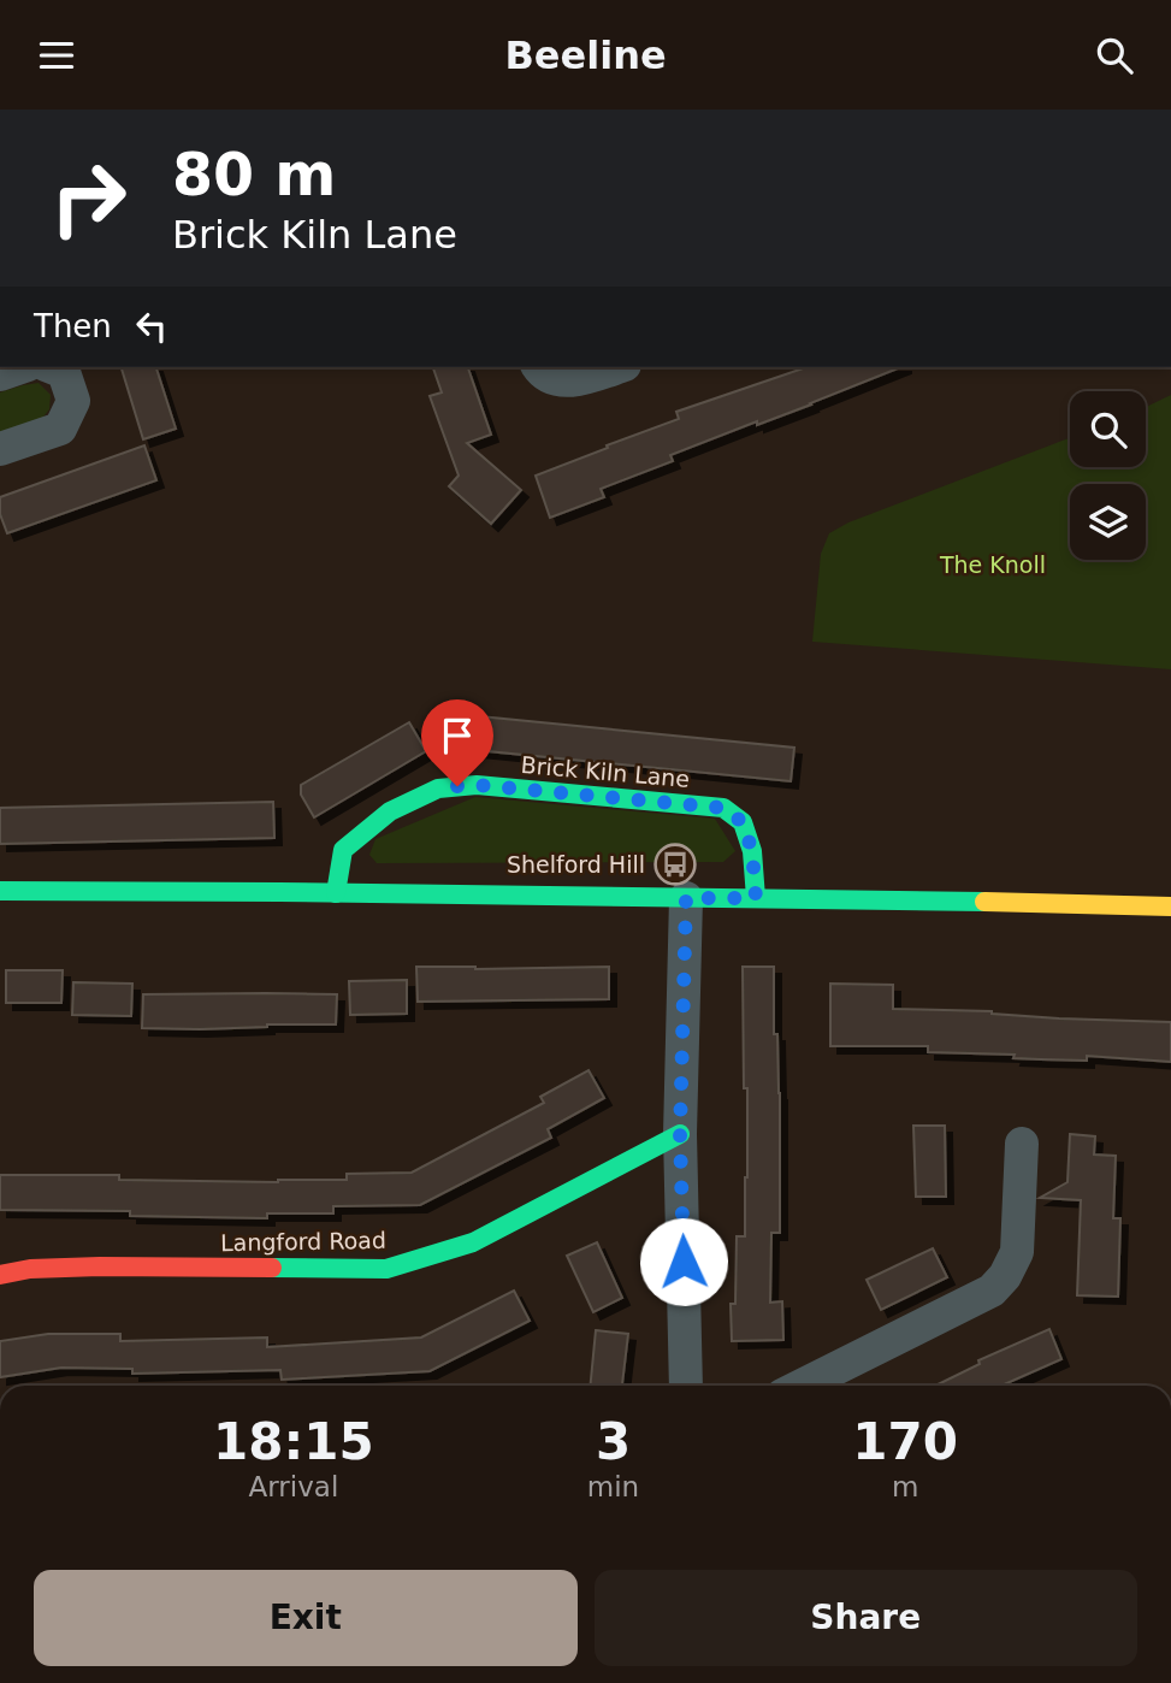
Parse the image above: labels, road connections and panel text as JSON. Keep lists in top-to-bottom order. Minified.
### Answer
{"streets":{"street":["Brick Kiln Lane","Langford Road"]},"parks":["The Knoll"],"places":{"bus stop":["Shelford Hill"]},"page":{"header":"Beeline","turn":["80 m","Brick Kiln Lane"],"then":"Then","eta":["18:15","Arrival","3","min","170","m"],"buttons":["Exit","Share"]}}
